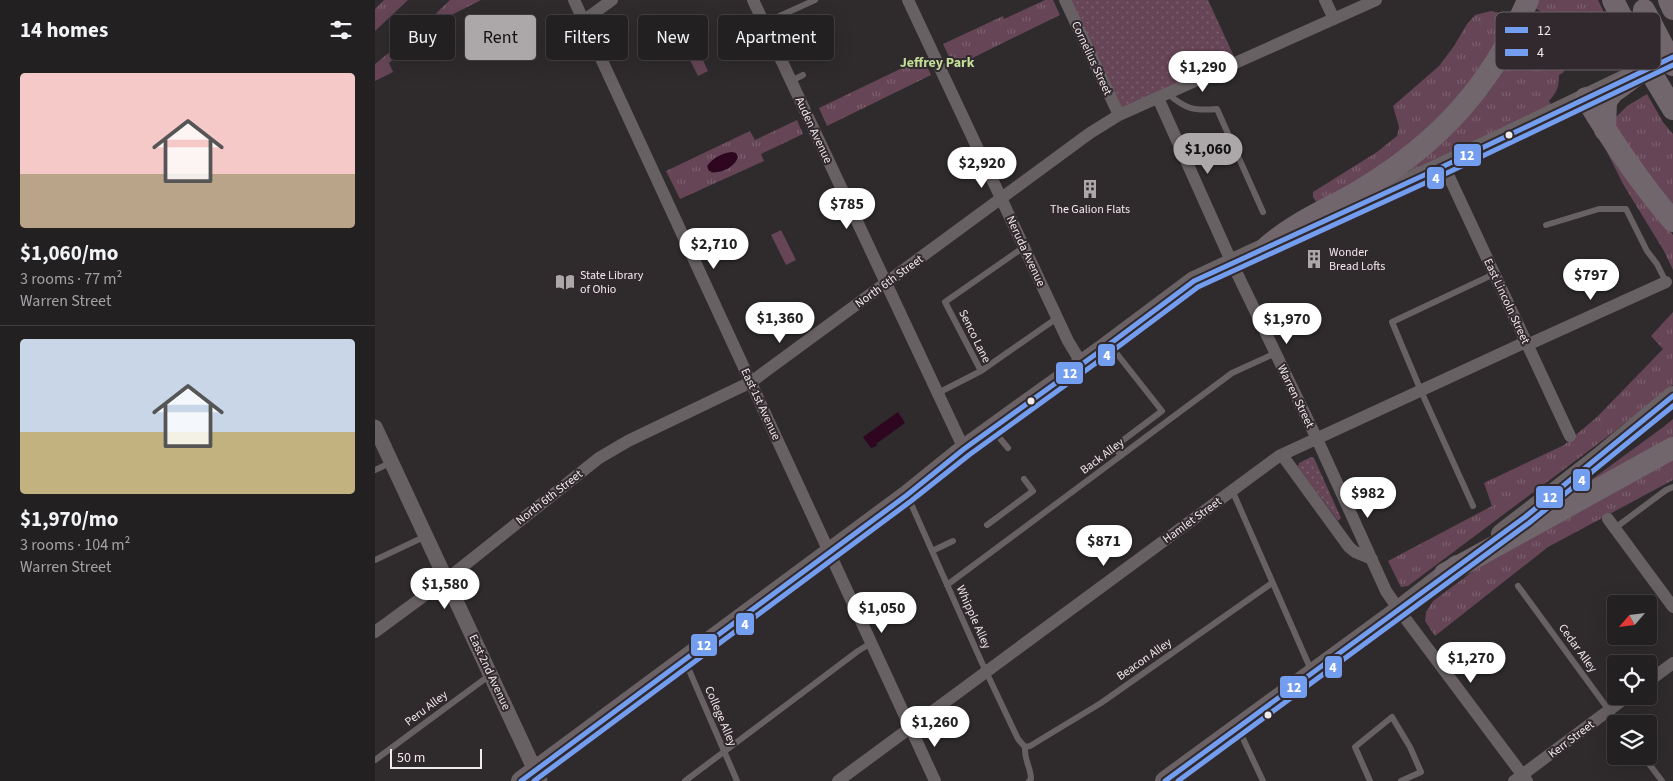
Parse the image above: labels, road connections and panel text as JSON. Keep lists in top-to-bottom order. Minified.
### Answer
{"streets":{"street":["Cornelius Street","Auden Avenue","Neruda Avenue","North 6th Street","East Lincoln Street","Warren Street","East 1st Avenue","Hamlet Street","East 2nd Avenue","Kerr Street"],"lane":["Senco Lane","Back Alley","Whipple Alley","Cedar Alley","Beacon Alley","Peru Alley","College Alley"]},"crossings":[["Cornelius Street","North 6th Street"],["Auden Avenue","North 6th Street"],["Auden Avenue","Senco Lane"],["Neruda Avenue","North 6th Street"],["Neruda Avenue","Senco Lane"],["North 6th Street","Warren Street"],["North 6th Street","East 1st Avenue"],["North 6th Street","East 2nd Avenue"],["East Lincoln Street","Hamlet Street"],["Warren Street","Back Alley"],["Warren Street","Hamlet Street"],["Warren Street","Kerr Street"],["East 1st Avenue","Hamlet Street"],["Back Alley","Whipple Alley"],["Hamlet Street","Whipple Alley"],["Whipple Alley","Beacon Alley"],["Cedar Alley","Kerr Street"],["East 2nd Avenue","Peru Alley"]],"districts":["Jeffrey Park"],"places":{"building":["The Galion Flats","Wonder Bread Lofts"],"library":["State Library of Ohio"]},"lines":["transit line 12","transit line 4"],"legend":["12","4"],"scale_bar":"50 m","north":"bottom left","page":{"heading":"14 homes","chip":["Buy","Rent","Filters","New","Apartment"],"price":["$1,290","$1,060","$2,920","$785","$2,710","$797","$1,360","$1,970","$982","$871","$1,580","$1,050","$1,270","$1,260"],"list":[{"name":"$1,060/mo","note":"3 rooms · 77 m² · Warren Street"},{"name":"$1,970/mo","note":"3 rooms · 104 m² · Warren Street"}],"scale":"50 m"}}
